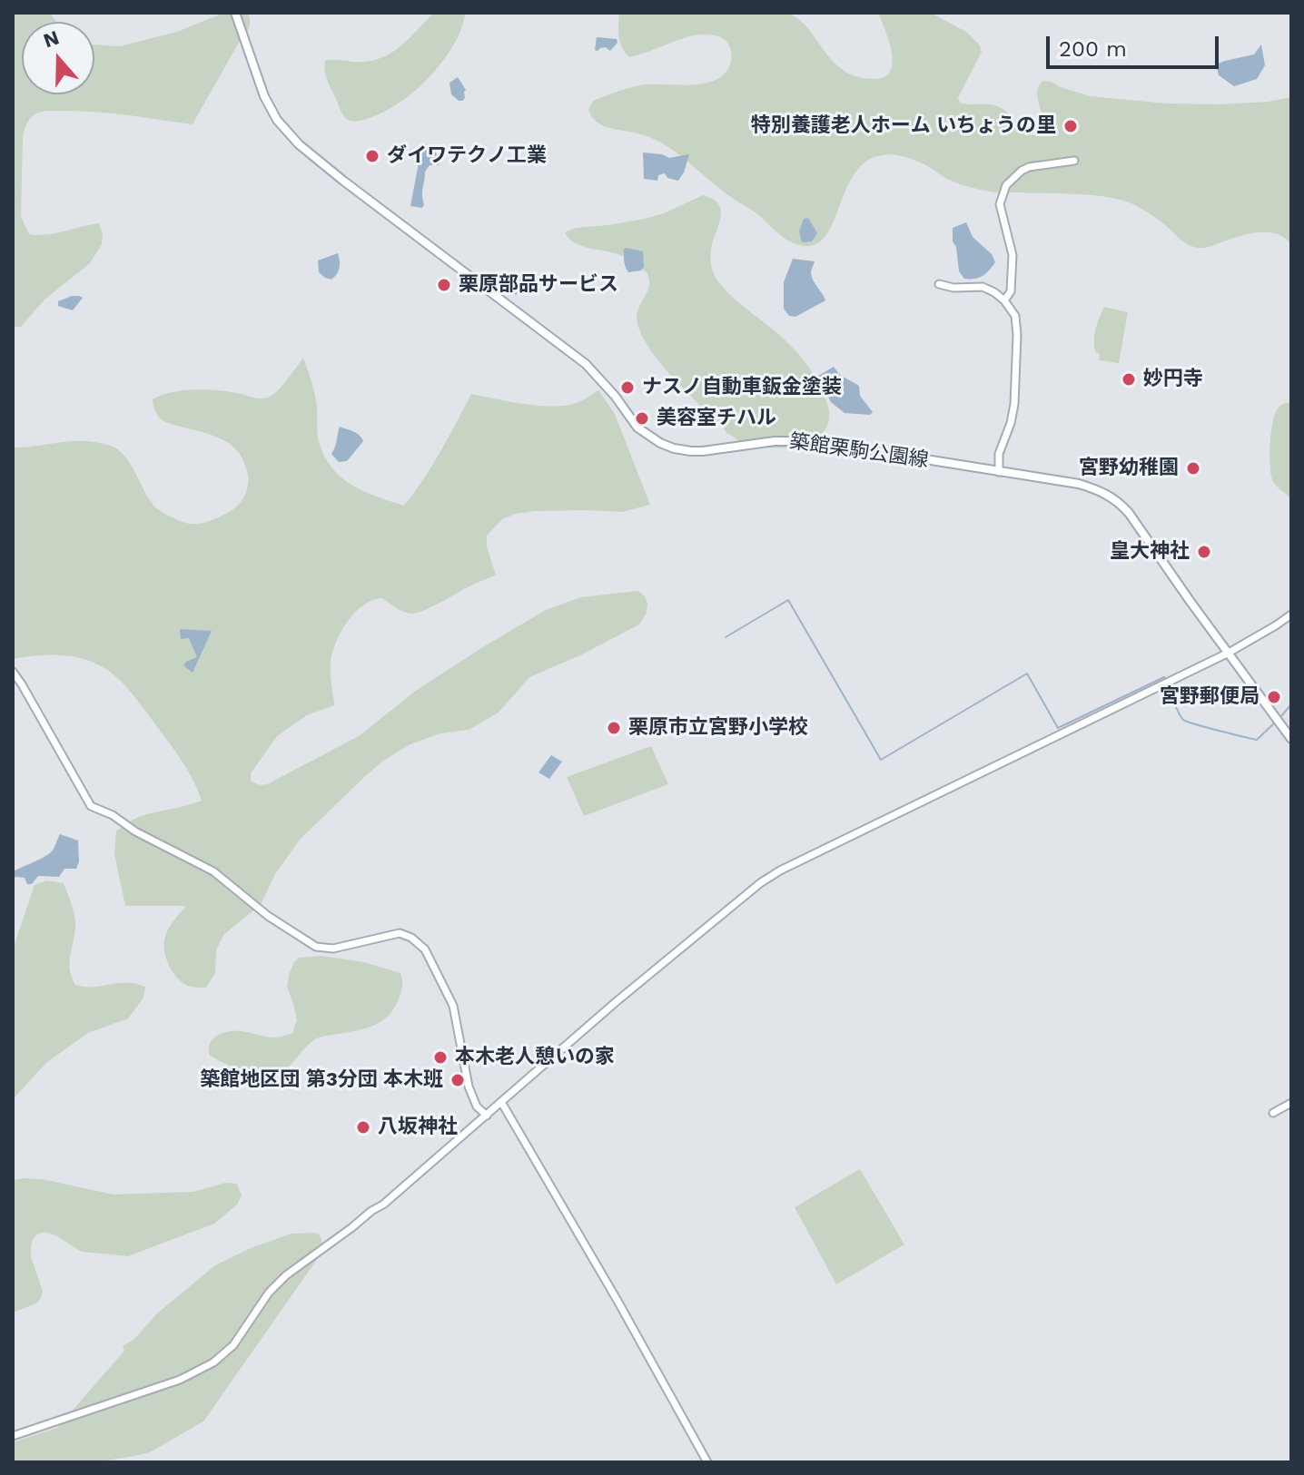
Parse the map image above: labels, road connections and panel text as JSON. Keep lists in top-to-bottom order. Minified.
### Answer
{"streets":{"main road":["築館栗駒公園線"]},"places":["特別養護老人ホーム いちょうの里","ダイワテクノ工業","栗原部品サービス","妙円寺","ナスノ自動車鈑金塗装","美容室チハル","宮野幼稚園","皇大神社","宮野郵便局","栗原市立宮野小学校","本木老人憩いの家","築館地区団 第3分団 本木班","八坂神社"],"scale_bar":"200 m","north":"top"}
